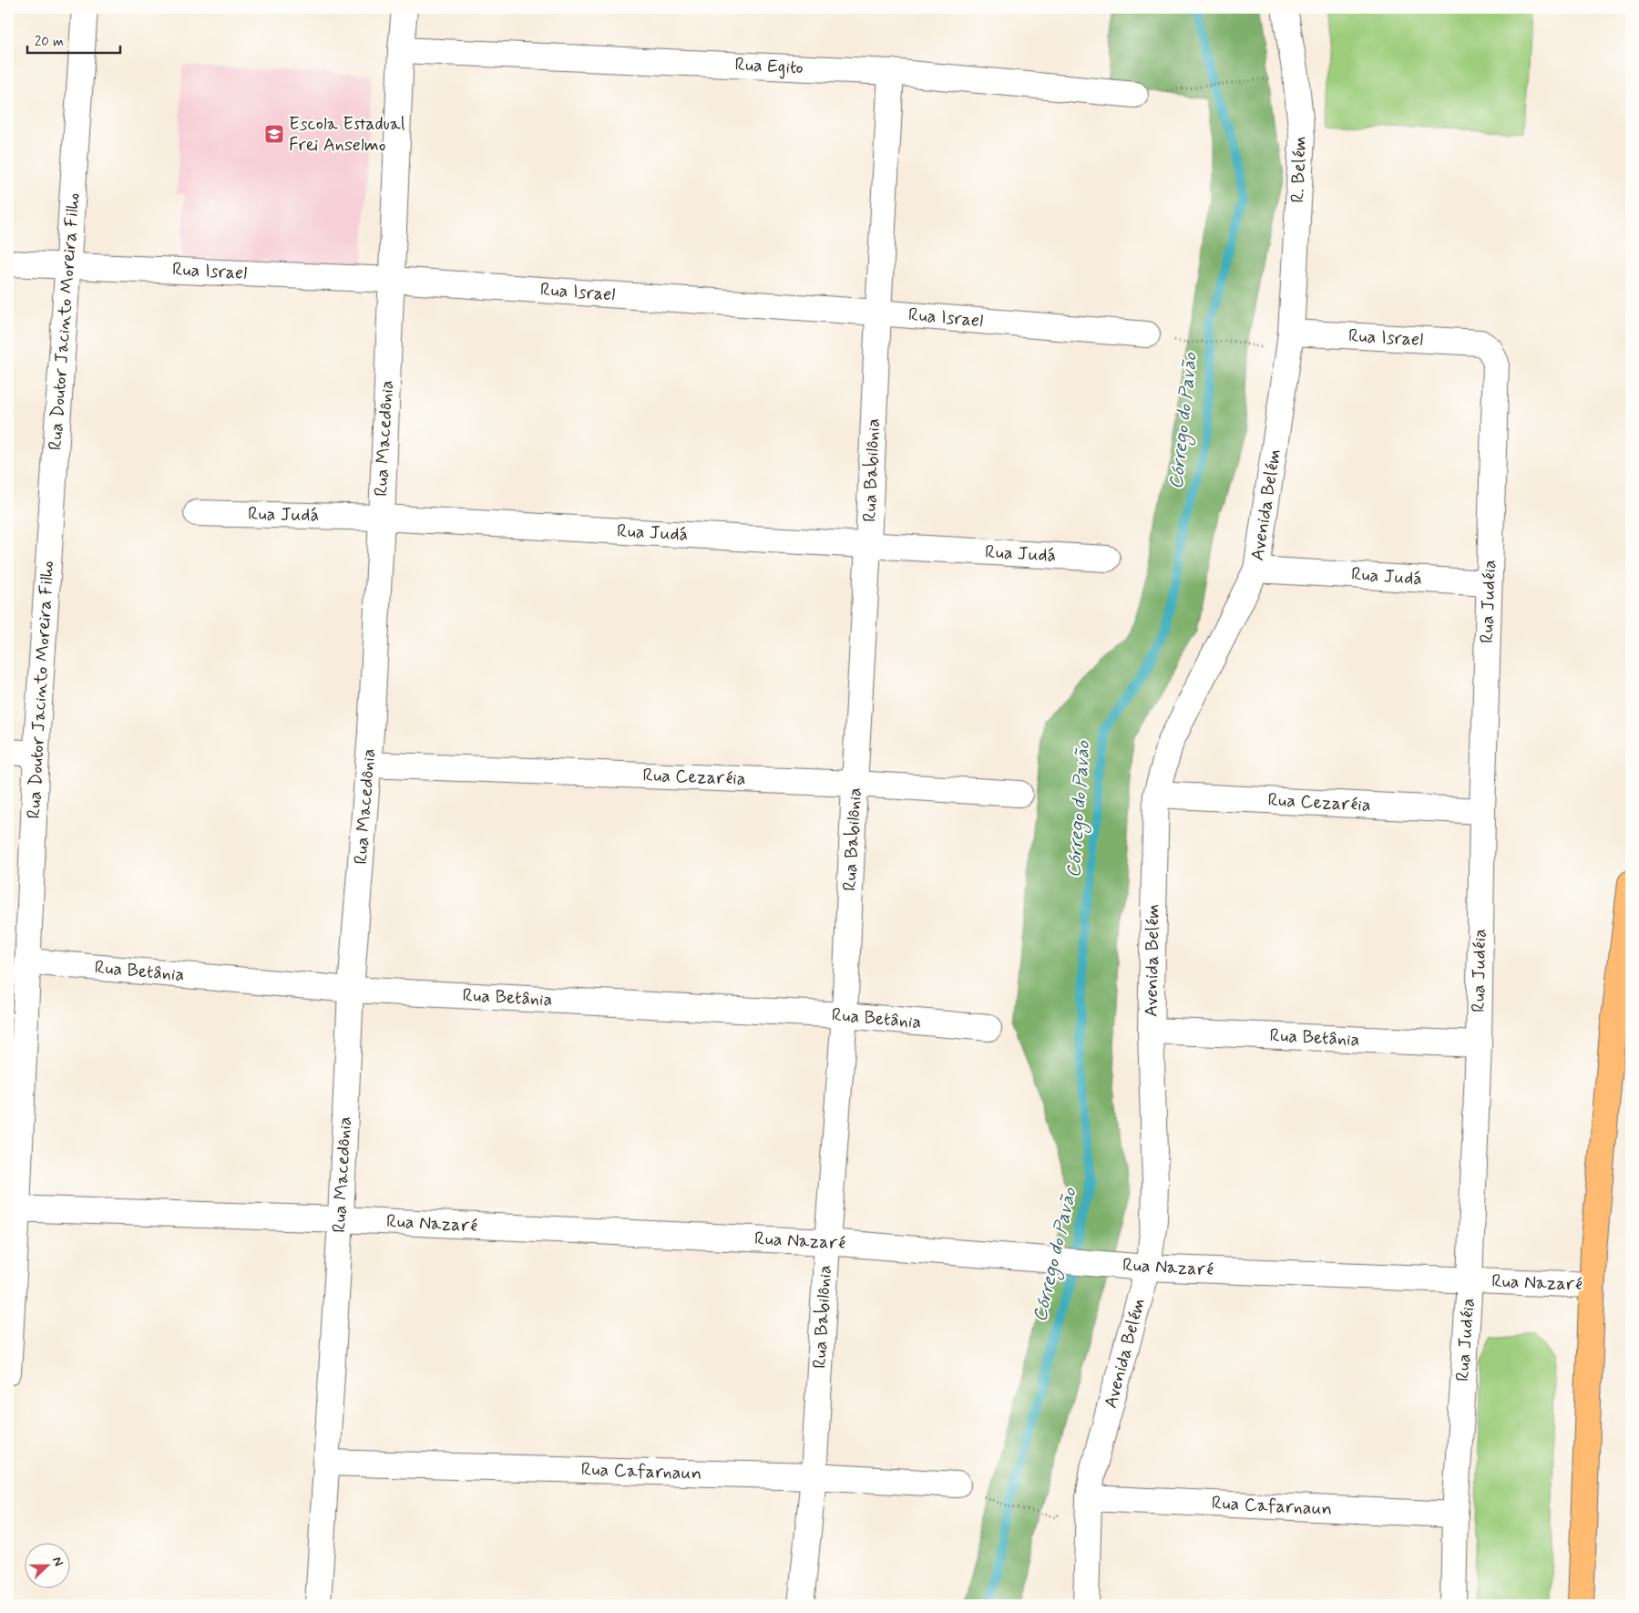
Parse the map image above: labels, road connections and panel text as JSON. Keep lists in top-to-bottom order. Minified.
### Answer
{"streets":{"street":["Rua Egito","R. Belém","Rua Israel","Rua Doutor Jacinto Moreira Filho","Rua Macedônia","Rua Babilônia","Avenida Belém","Rua Judá","Rua Judéia","Rua Cezaréia","Rua Betânia","Rua Nazaré","Rua Cafarnaun"]},"crossings":[["Rua Egito","Rua Macedônia"],["Rua Egito","Rua Babilônia"],["R. Belém","Rua Israel"],["R. Belém","Avenida Belém"],["Rua Israel","Rua Doutor Jacinto Moreira Filho"],["Rua Israel","Rua Macedônia"],["Rua Israel","Rua Babilônia"],["Rua Israel","Avenida Belém"],["Rua Israel","Rua Judéia"],["Rua Doutor Jacinto Moreira Filho","Rua Betânia"],["Rua Doutor Jacinto Moreira Filho","Rua Nazaré"],["Rua Macedônia","Rua Judá"],["Rua Macedônia","Rua Cezaréia"],["Rua Macedônia","Rua Betânia"],["Rua Macedônia","Rua Nazaré"],["Rua Macedônia","Rua Cafarnaun"],["Rua Babilônia","Rua Judá"],["Rua Babilônia","Rua Cezaréia"],["Rua Babilônia","Rua Betânia"],["Rua Babilônia","Rua Nazaré"],["Rua Babilônia","Rua Cafarnaun"],["Avenida Belém","Rua Judá"],["Avenida Belém","Rua Cezaréia"],["Avenida Belém","Rua Betânia"],["Avenida Belém","Rua Nazaré"],["Avenida Belém","Rua Cafarnaun"],["Rua Judá","Rua Judéia"],["Rua Judéia","Rua Cezaréia"],["Rua Judéia","Rua Betânia"],["Rua Judéia","Rua Nazaré"],["Rua Judéia","Rua Cafarnaun"]],"water":["Córrego do Pavão"],"places":{"school or university":["Escola Estadual Frei Anselmo"]},"scale_bar":"20 m","north":"right"}
